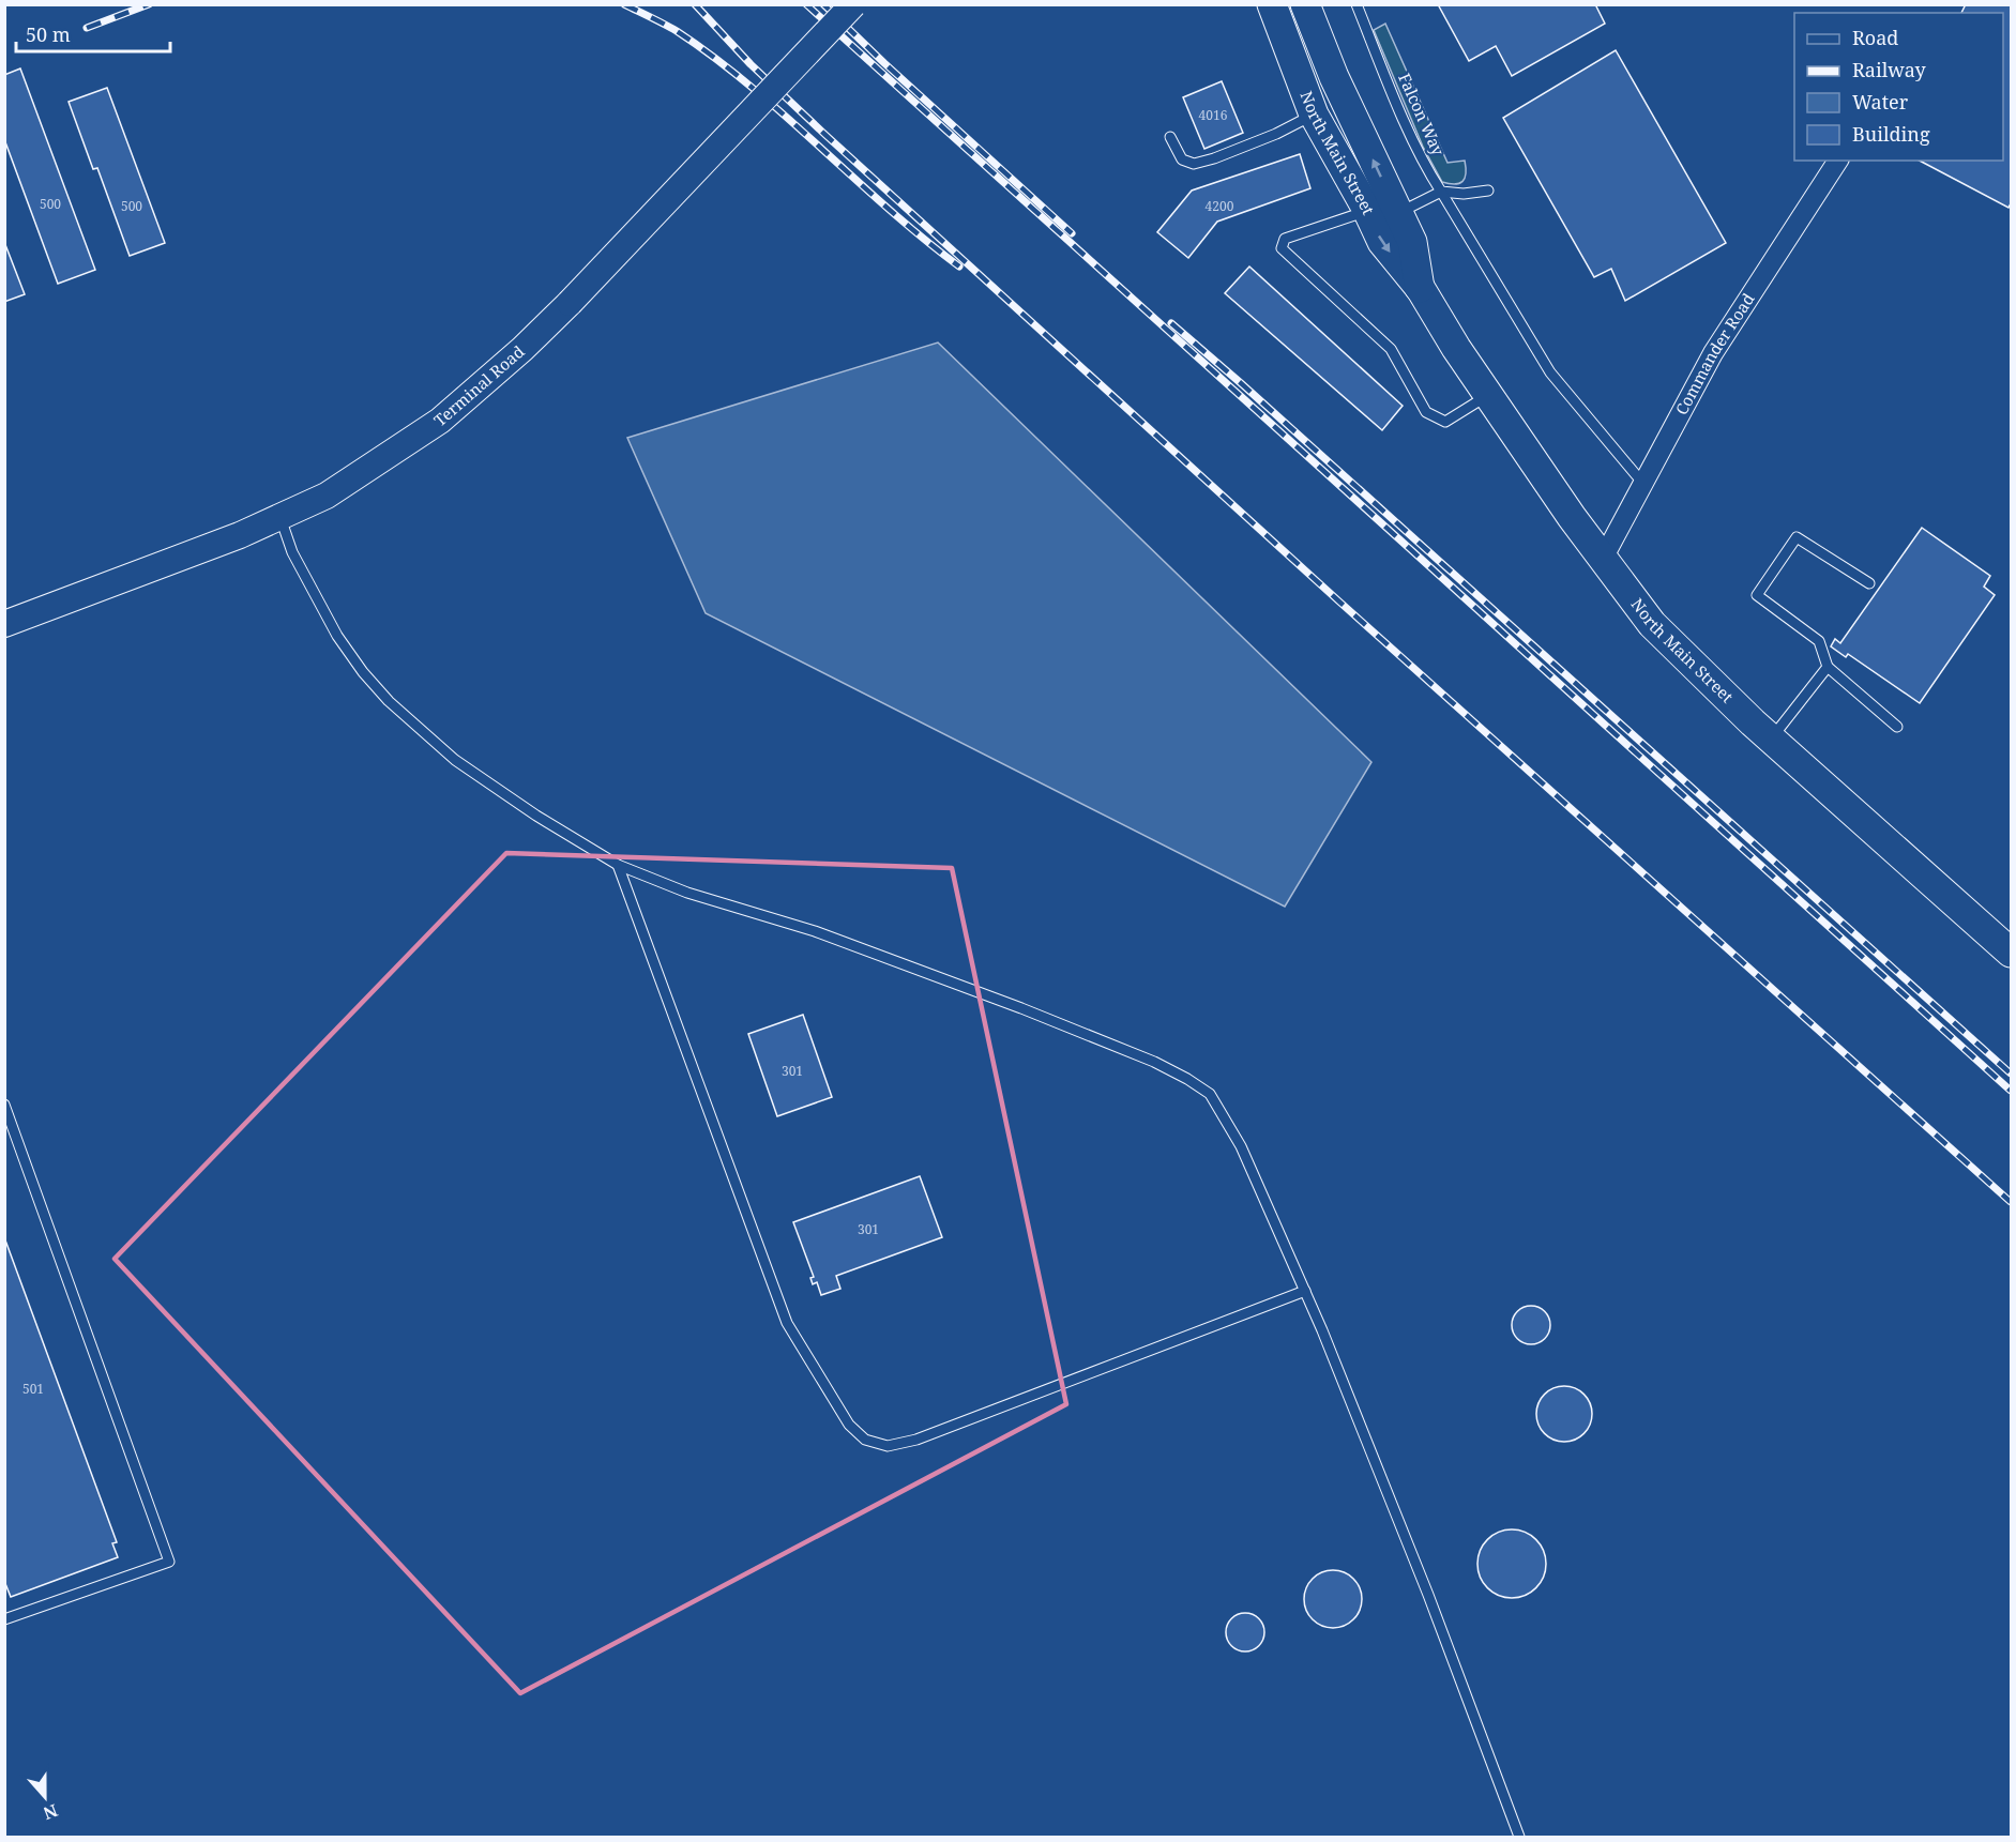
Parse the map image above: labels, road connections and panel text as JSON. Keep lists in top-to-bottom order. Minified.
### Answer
{"streets":{"main road":["North Main Street","Terminal Road"],"street":["Commander Road"],"lane":["Falcon Way"]},"crossings":[["Falcon Way","Commander Road"],["North Main Street","Commander Road"]],"house_numbers":["4016","500","500","4200","301","301","501"],"legend":["Road","Railway","Water","Building"],"scale_bar":"50 m","north":"bottom"}
